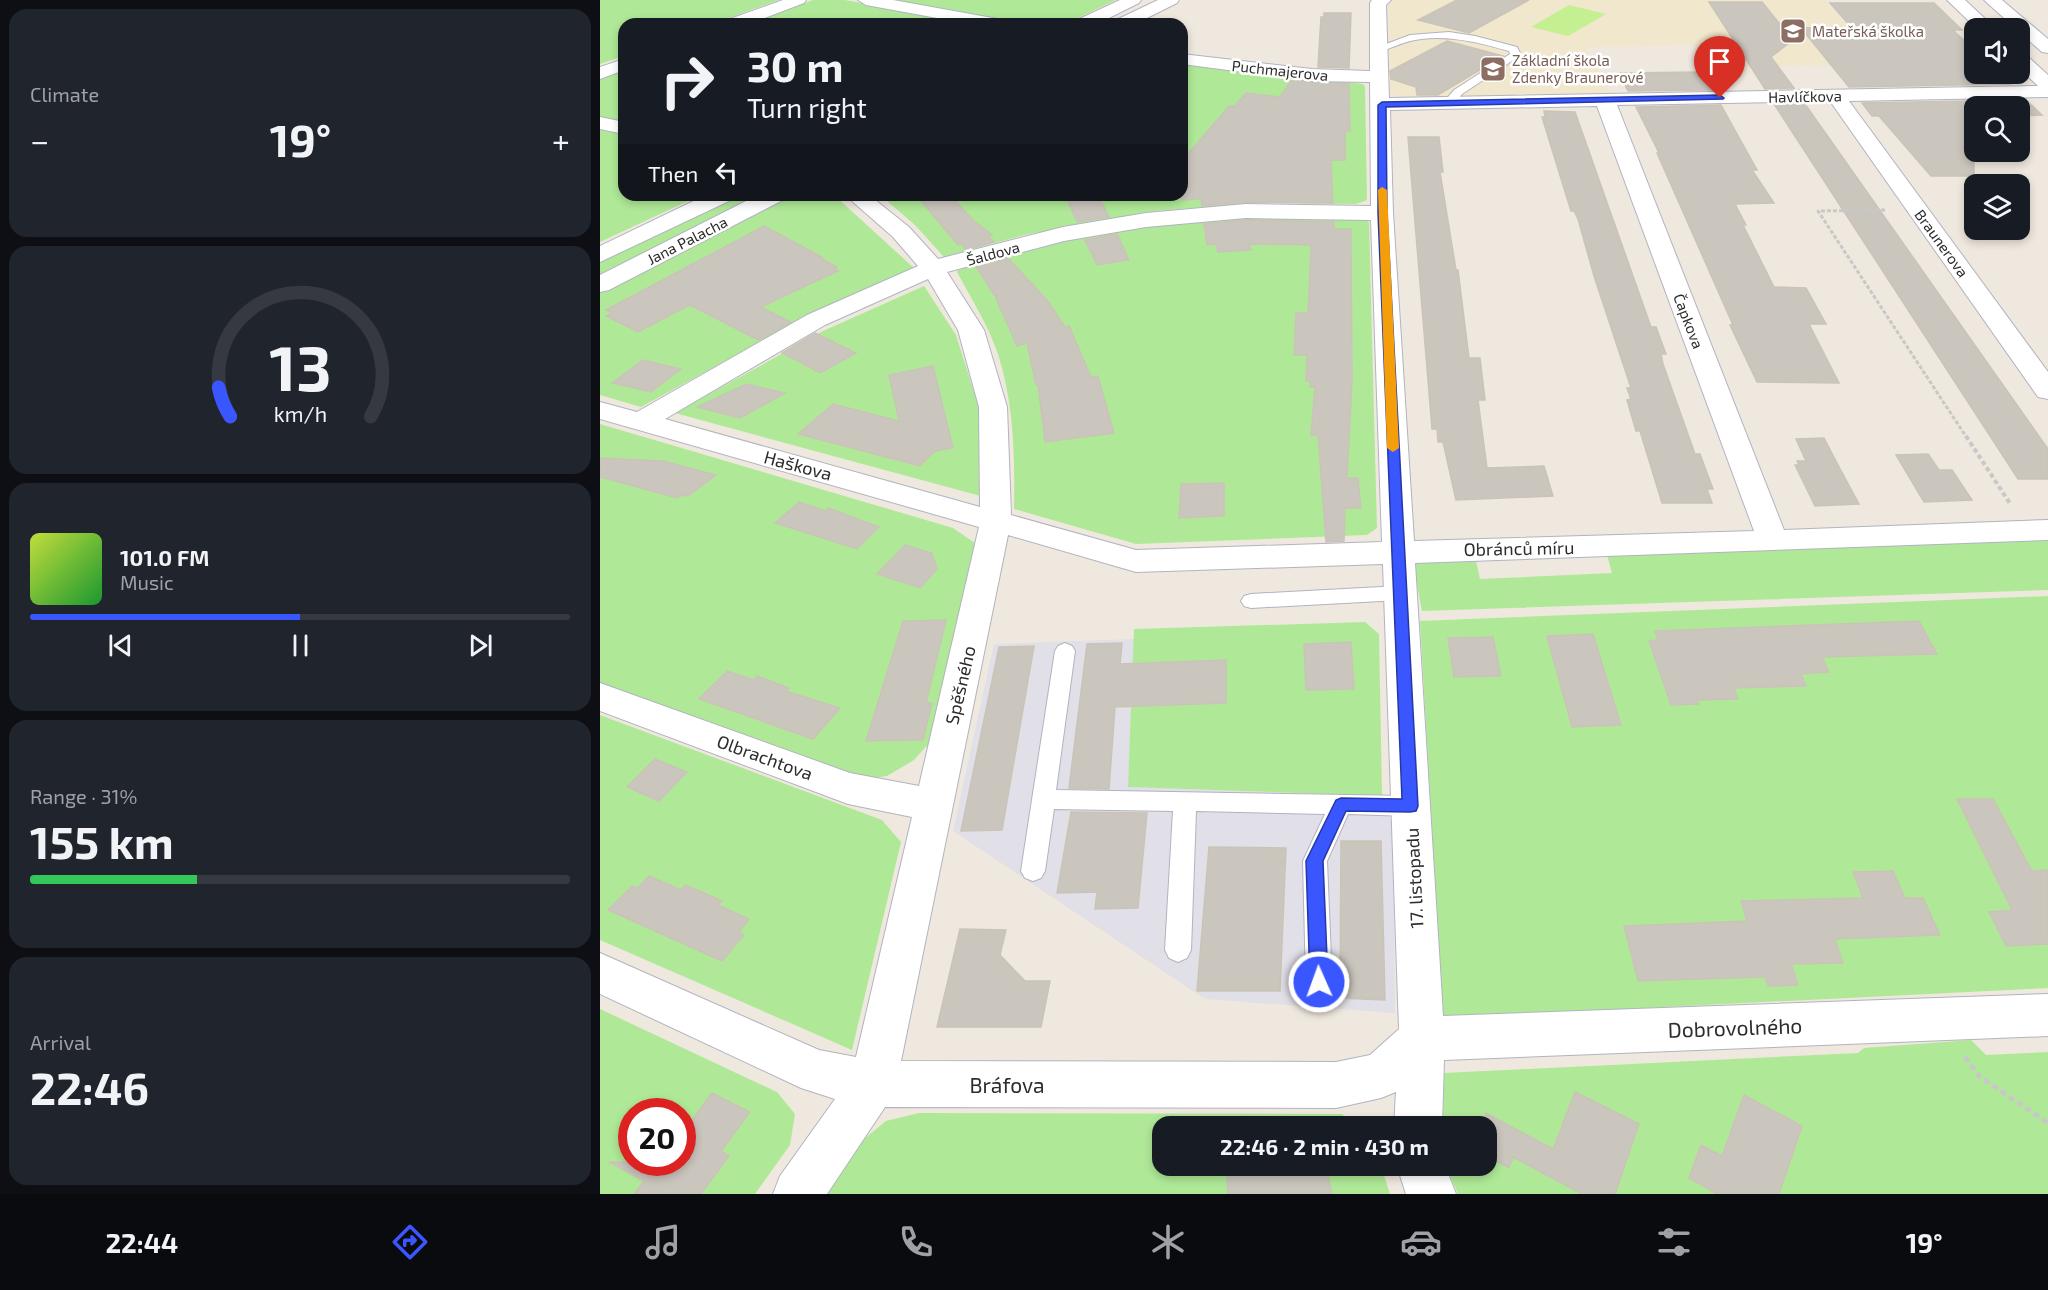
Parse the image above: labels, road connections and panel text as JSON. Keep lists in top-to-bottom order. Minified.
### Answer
{"streets":{"street":["Puchmajerova","Havlíčkova","Jana Palacha","Braunerova","Šaldova","Čapkova","Haškova","Obránců míru","Spěšného","Olbrachtova","17. listopadu","Dobrovolného","Bráfova"]},"crossings":[["Puchmajerova","17. listopadu"],["Havlíčkova","Braunerova"],["Havlíčkova","Čapkova"],["Havlíčkova","17. listopadu"],["Šaldova","Haškova"],["Šaldova","Spěšného"],["Šaldova","17. listopadu"],["Čapkova","Obránců míru"],["Haškova","Obránců míru"],["Haškova","Spěšného"],["Obránců míru","Spěšného"],["Obránců míru","17. listopadu"],["Spěšného","Olbrachtova"],["Spěšného","Bráfova"],["17. listopadu","Dobrovolného"],["17. listopadu","Bráfova"],["Dobrovolného","Bráfova"]],"places":{"school or university":["Mateřská školka","Základní škola Zdenky Braunerové"]},"page":{"tile":["Climate",["Range · 31%","155 km"],["Arrival","22:46"]],"turn":["30 m","Turn right"],"heat":["−","19°","+"],"then":"Then","song":["101.0 FM","Music"],"limit":"20","trip":"22:46 · 2 min · 430 m","tabs":["22:44","19°"],"gauge":["13","km/h"]}}
